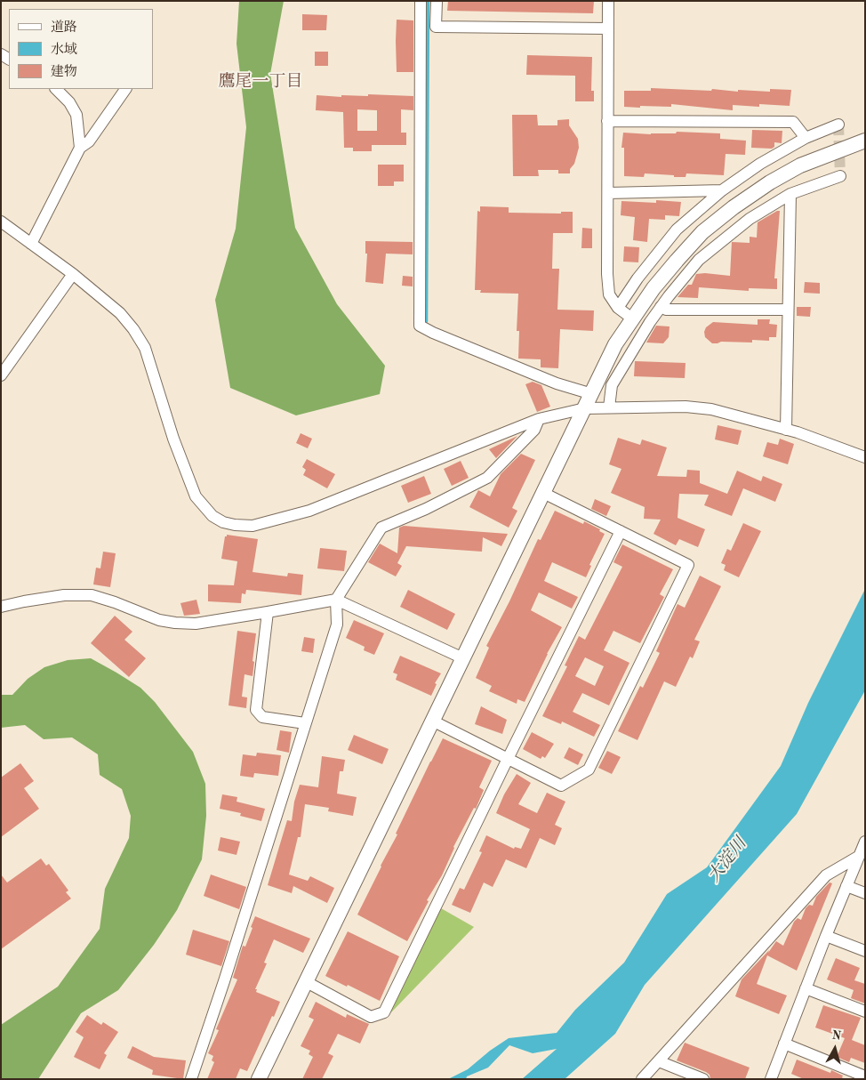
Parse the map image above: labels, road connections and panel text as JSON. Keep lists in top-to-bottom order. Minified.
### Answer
{"districts":["鷹尾一丁目"],"water":["大淀川"],"legend":["道路","水域","建物"],"north":"top"}
